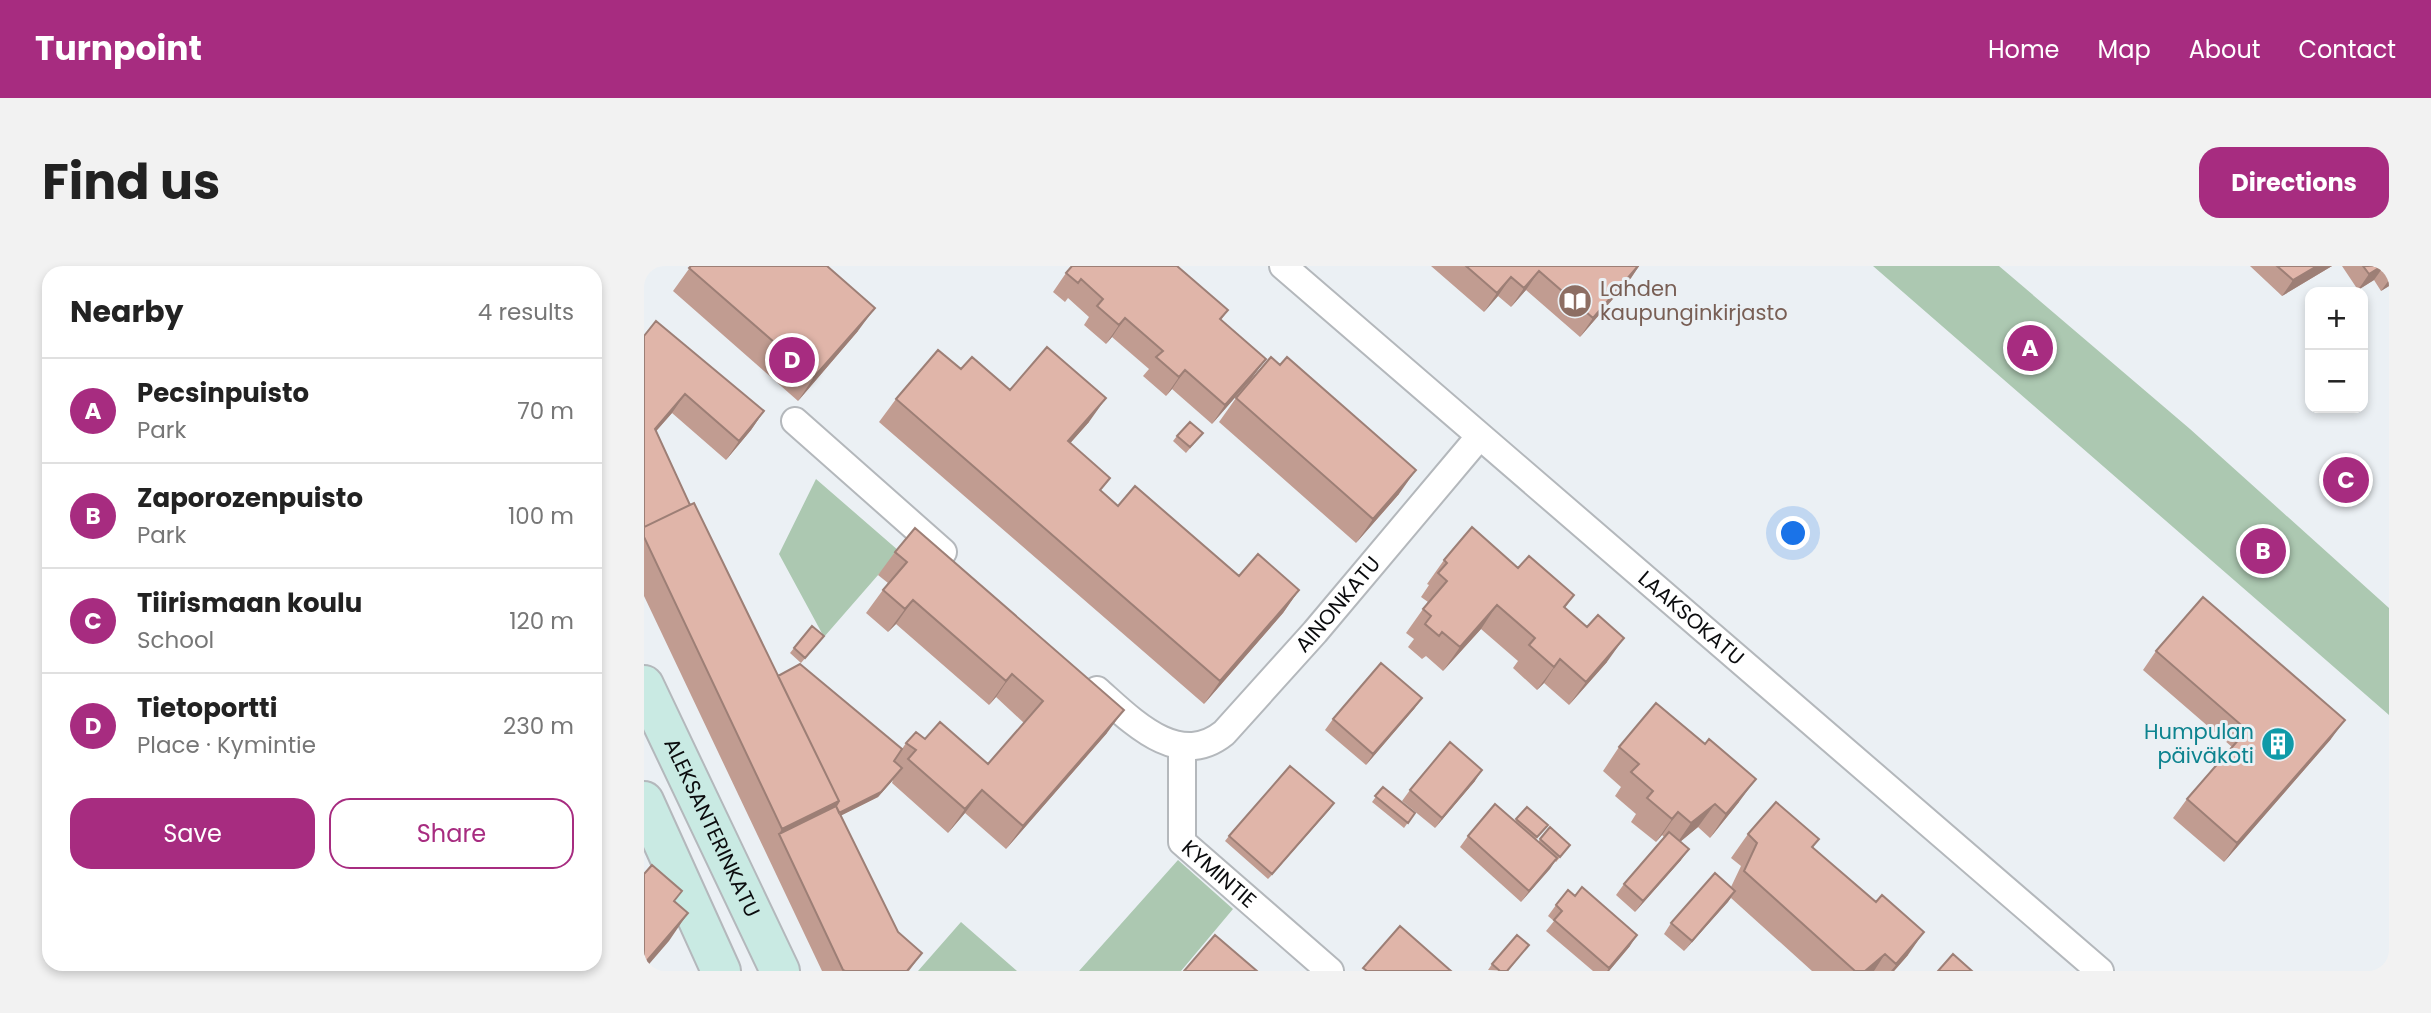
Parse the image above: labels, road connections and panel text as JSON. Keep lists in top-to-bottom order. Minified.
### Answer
{"streets":{"main road":["ALEKSANTERINKATU"],"street":["AINONKATU","LAAKSOKATU","KYMINTIE"]},"crossings":[["AINONKATU","LAAKSOKATU"],["AINONKATU","KYMINTIE"]],"places":{"library":["Lahden kaupunginkirjasto"],"building":["Humpulan päiväkoti"]},"page":{"header":"Turnpoint","nav":["Home","Map","About","Contact"],"title":"Find us","buttons":["Directions",["Save","Share"]],"heading":["Nearby","4 results"],"map_buttons":["+","−"],"pins":["A","D","C","B"],"list":[{"mark":"A","name":"Pecsinpuisto","note":"Park","value":"70 m"},{"mark":"B","name":"Zaporozenpuisto","note":"Park","value":"100 m"},{"mark":"C","name":"Tiirismaan koulu","note":"School","value":"120 m"},{"mark":"D","name":"Tietoportti","note":"Place · Kymintie","value":"230 m"}]}}
